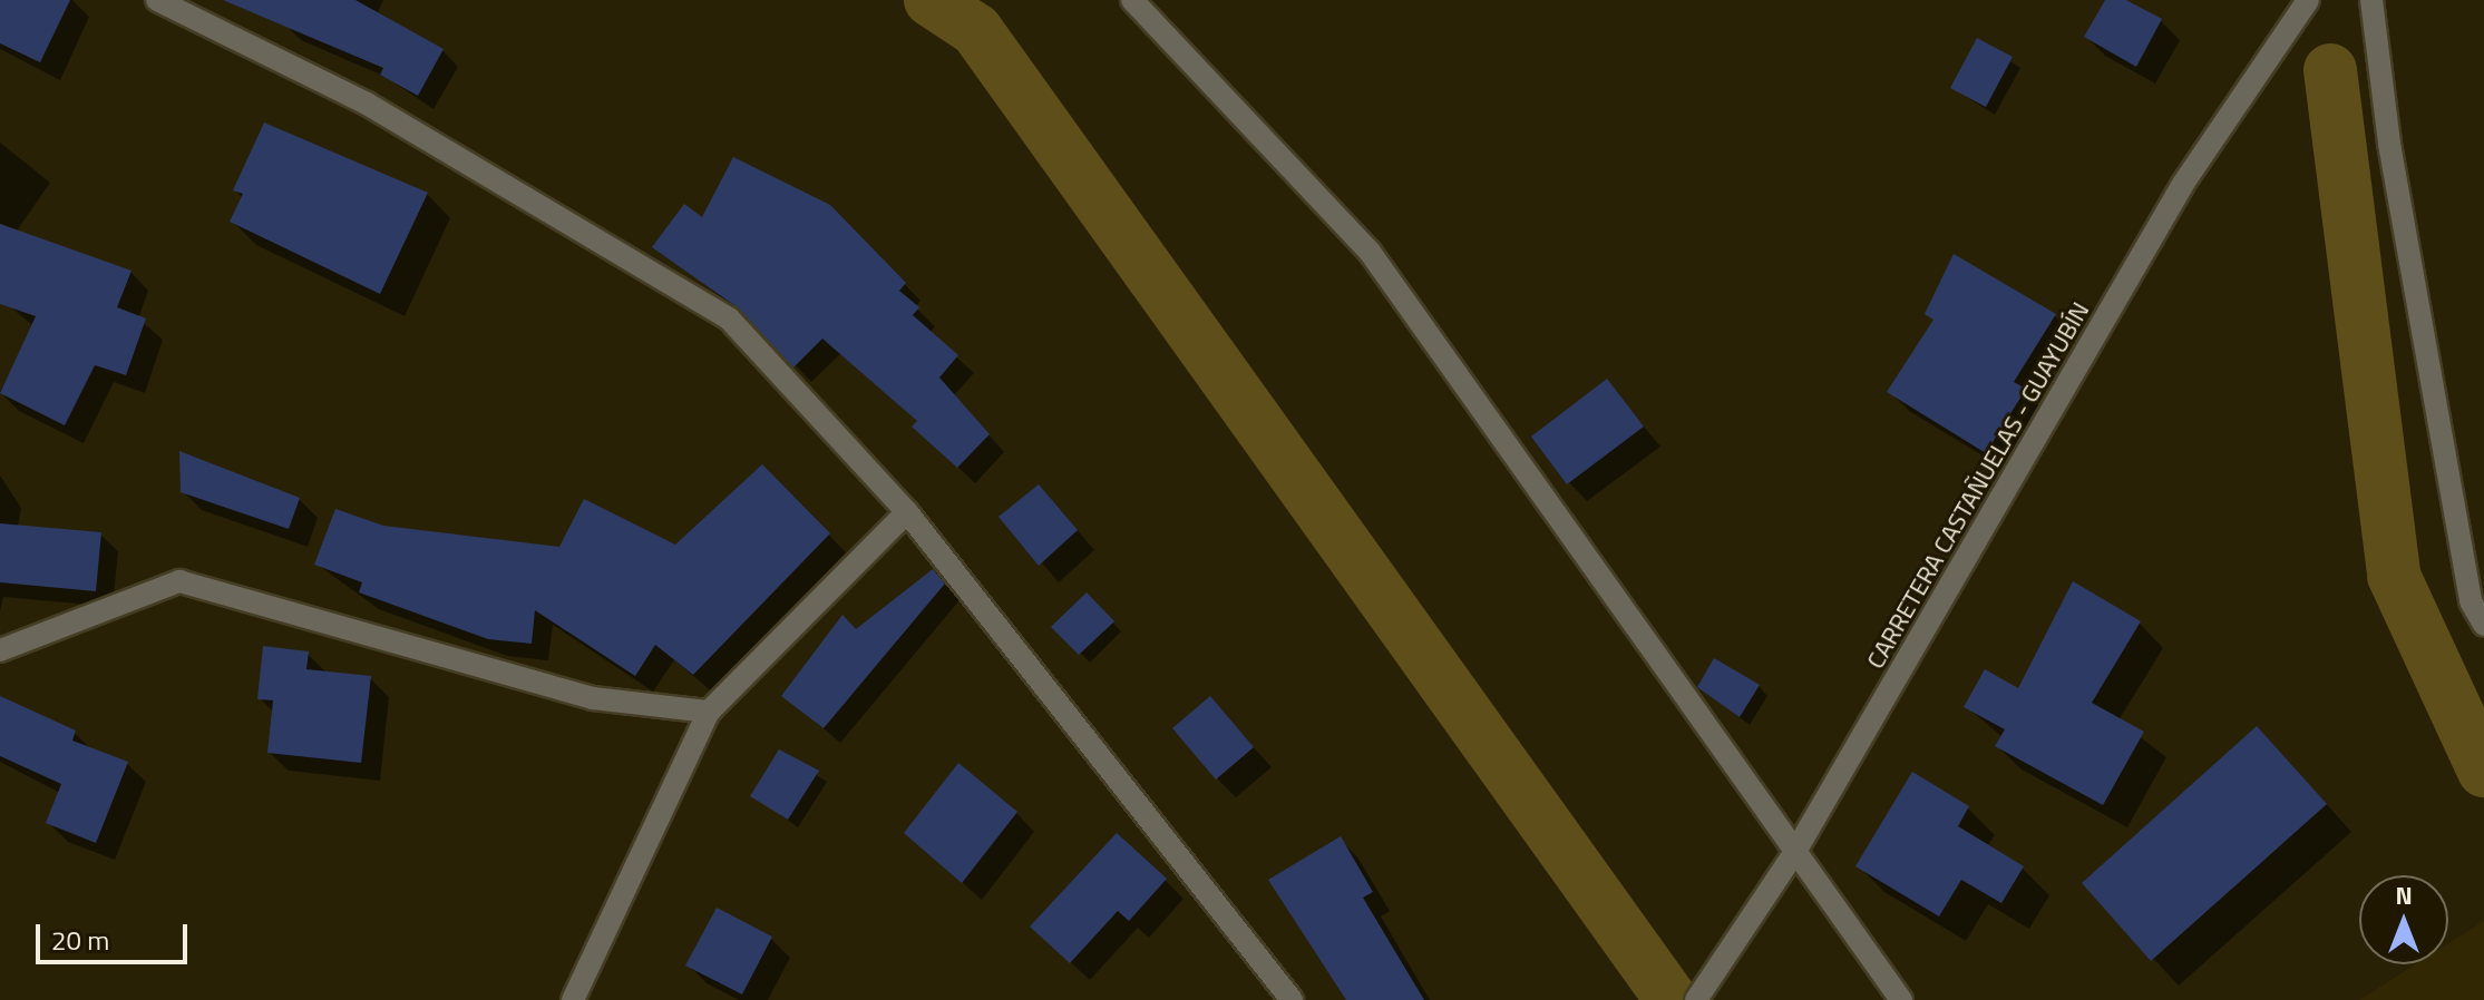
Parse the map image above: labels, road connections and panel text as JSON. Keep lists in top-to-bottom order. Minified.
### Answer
{"streets":{"street":["CARRETERA CASTAÑUELAS - GUAYUBÍN"]},"scale_bar":"20 m","north":"top"}
